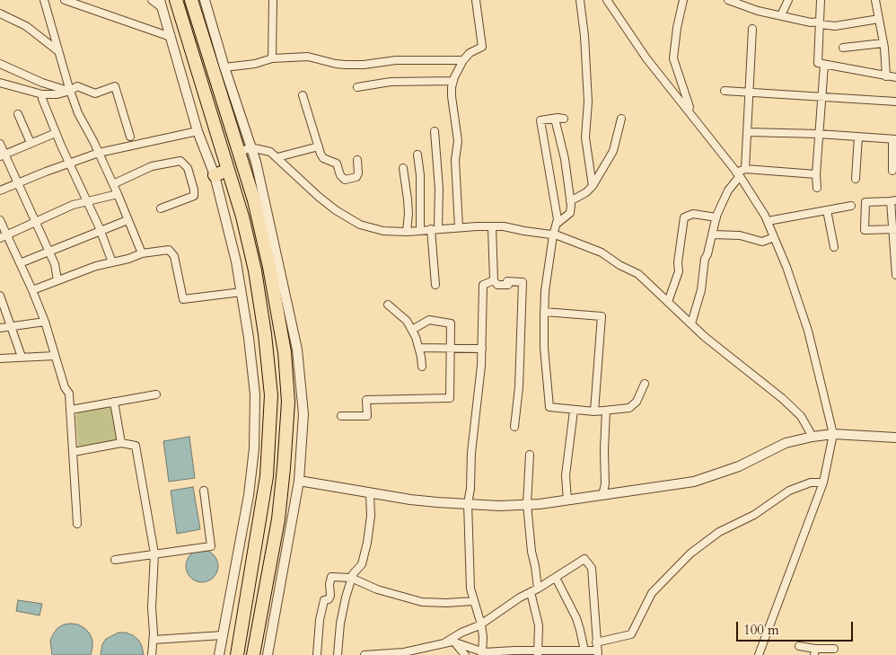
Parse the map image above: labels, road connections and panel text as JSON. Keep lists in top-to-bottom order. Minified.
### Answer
{"scale_bar":"100 m"}
